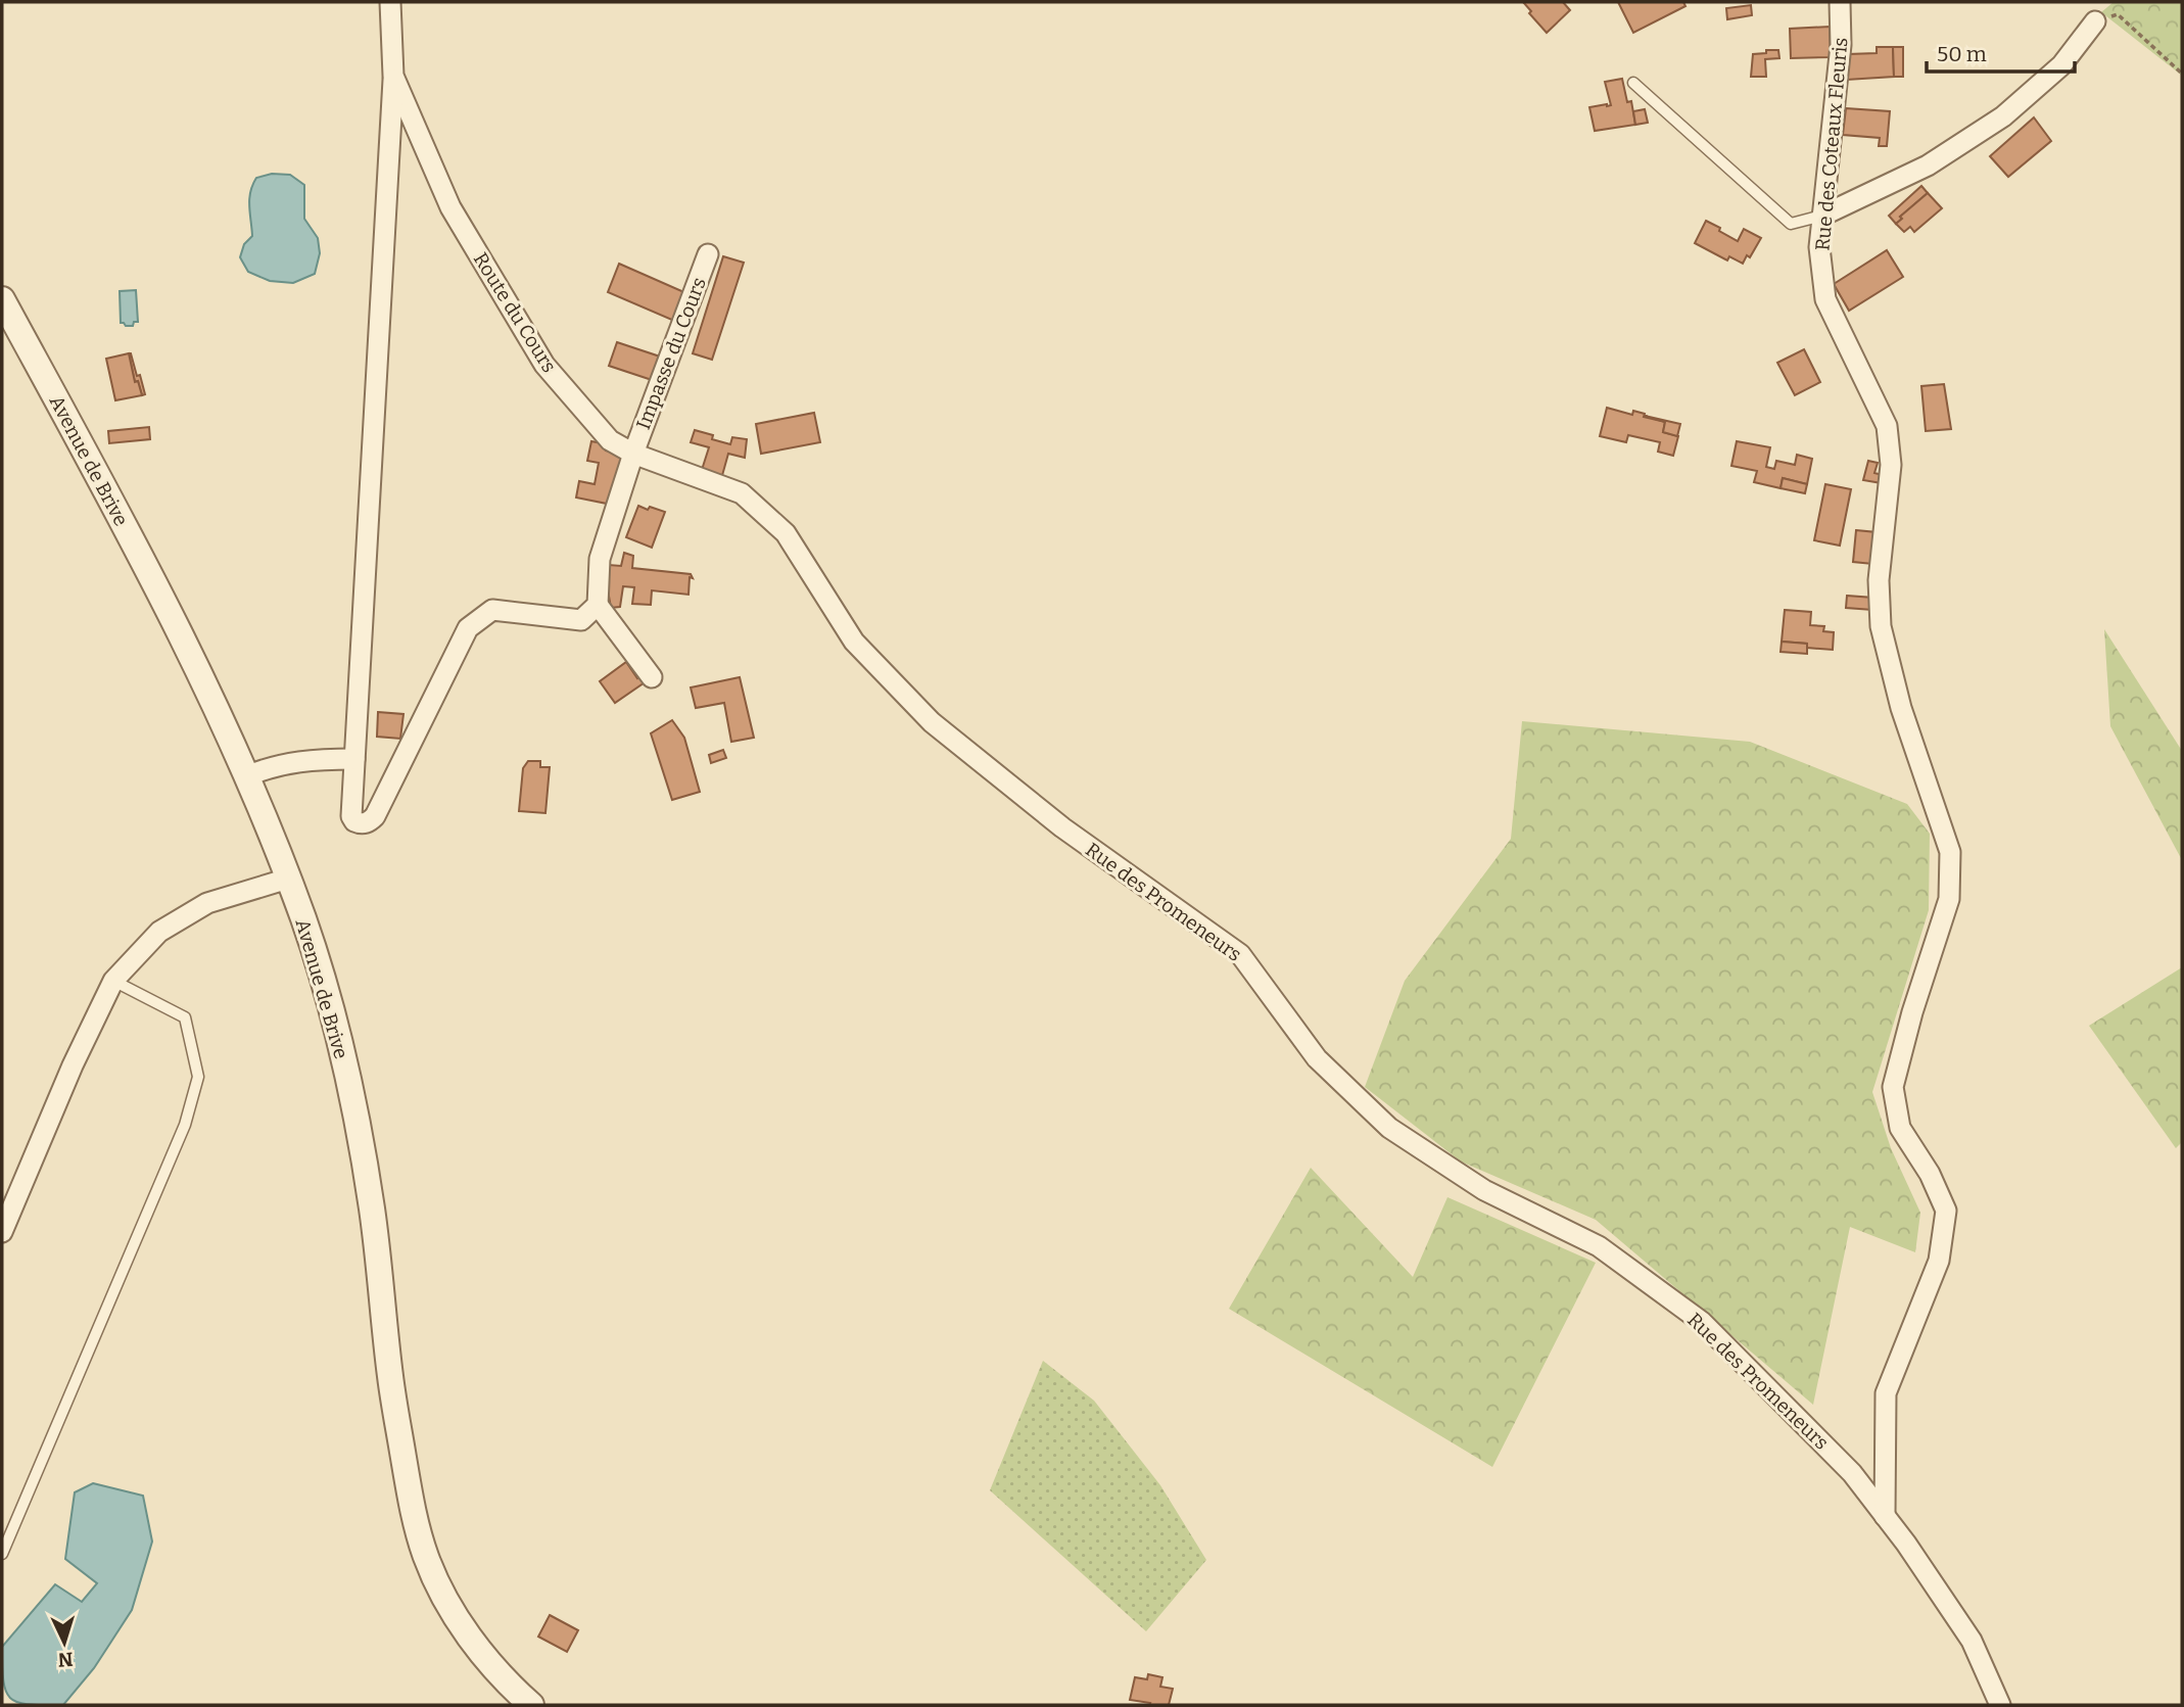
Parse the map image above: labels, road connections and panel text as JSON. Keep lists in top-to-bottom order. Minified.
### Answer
{"streets":{"street":["Rue des Coteaux Fleuris","Route du Cours","Impasse du Cours","Avenue de Brive","Rue des Promeneurs"]},"crossings":[["Rue des Coteaux Fleuris","Rue des Promeneurs"],["Route du Cours","Impasse du Cours"],["Route du Cours","Rue des Promeneurs"],["Impasse du Cours","Rue des Promeneurs"]],"scale_bar":"50 m","north":"bottom"}
